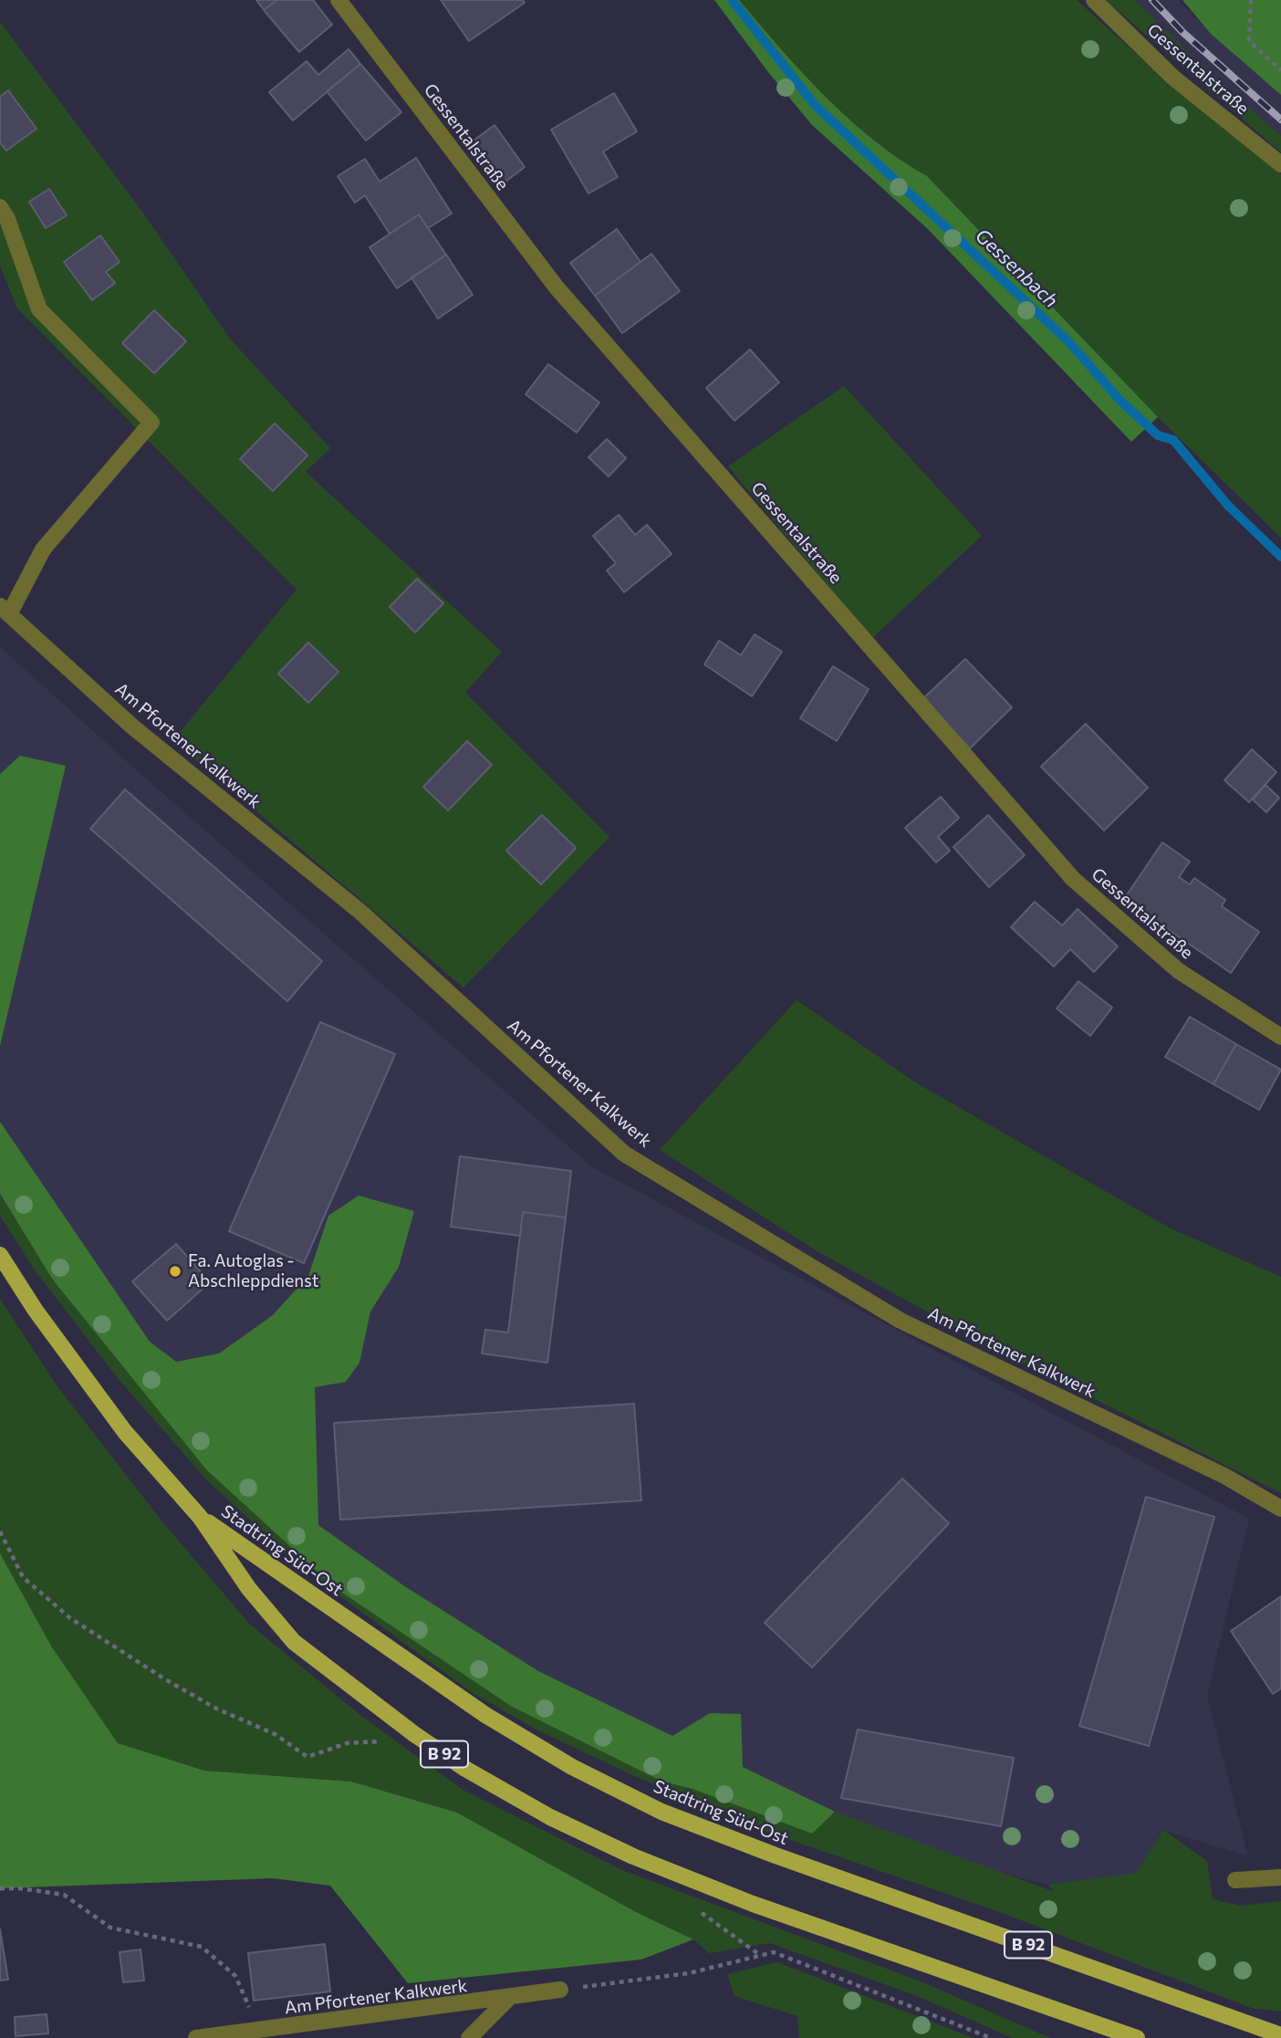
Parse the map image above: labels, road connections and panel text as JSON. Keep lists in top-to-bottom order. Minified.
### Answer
{"streets":{"main road":["Stadtring Süd-Ost","B 92"],"street":["Gessentalstraße","Am Pfortener Kalkwerk"]},"water":["Gessenbach"],"places":["Fa. Autoglas - Abschleppdienst"]}
